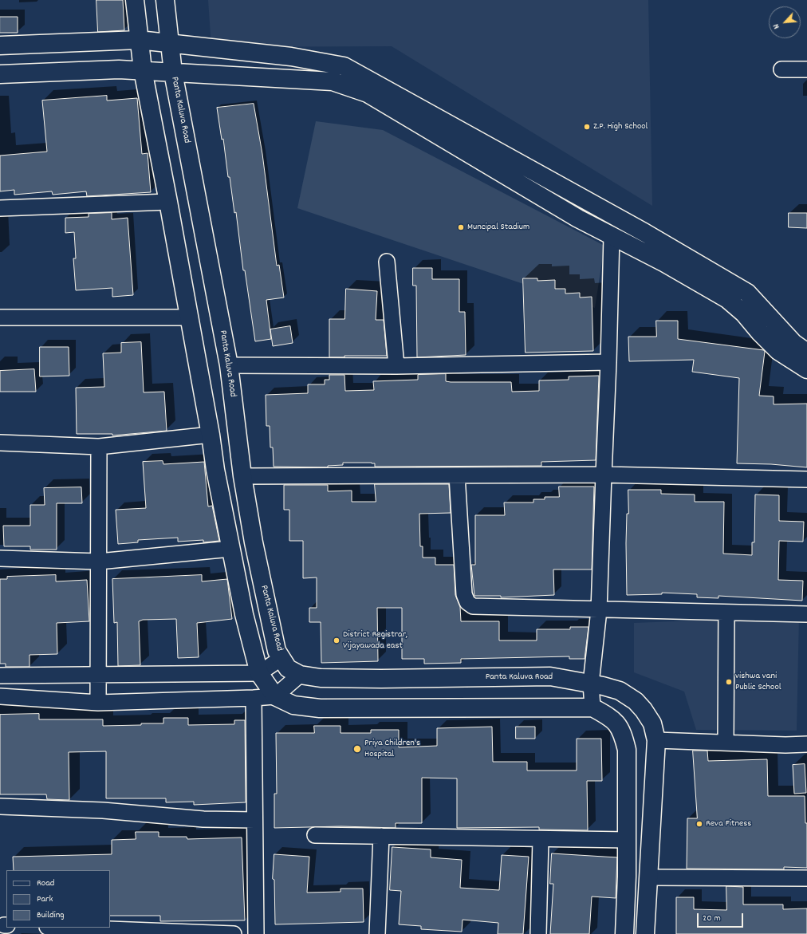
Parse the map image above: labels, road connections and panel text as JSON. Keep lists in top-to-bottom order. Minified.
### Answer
{"streets":{"street":["Panta Kaluva Road"]},"places":["Z.P. High School","Muncipal Stadium","District Registrar, Vijayawada east","vishwa vani Public School","Priya Children's Hospital","Reva Fitness"],"legend":["Road","Park","Building"],"scale_bar":"20 m","north":"bottom left"}
